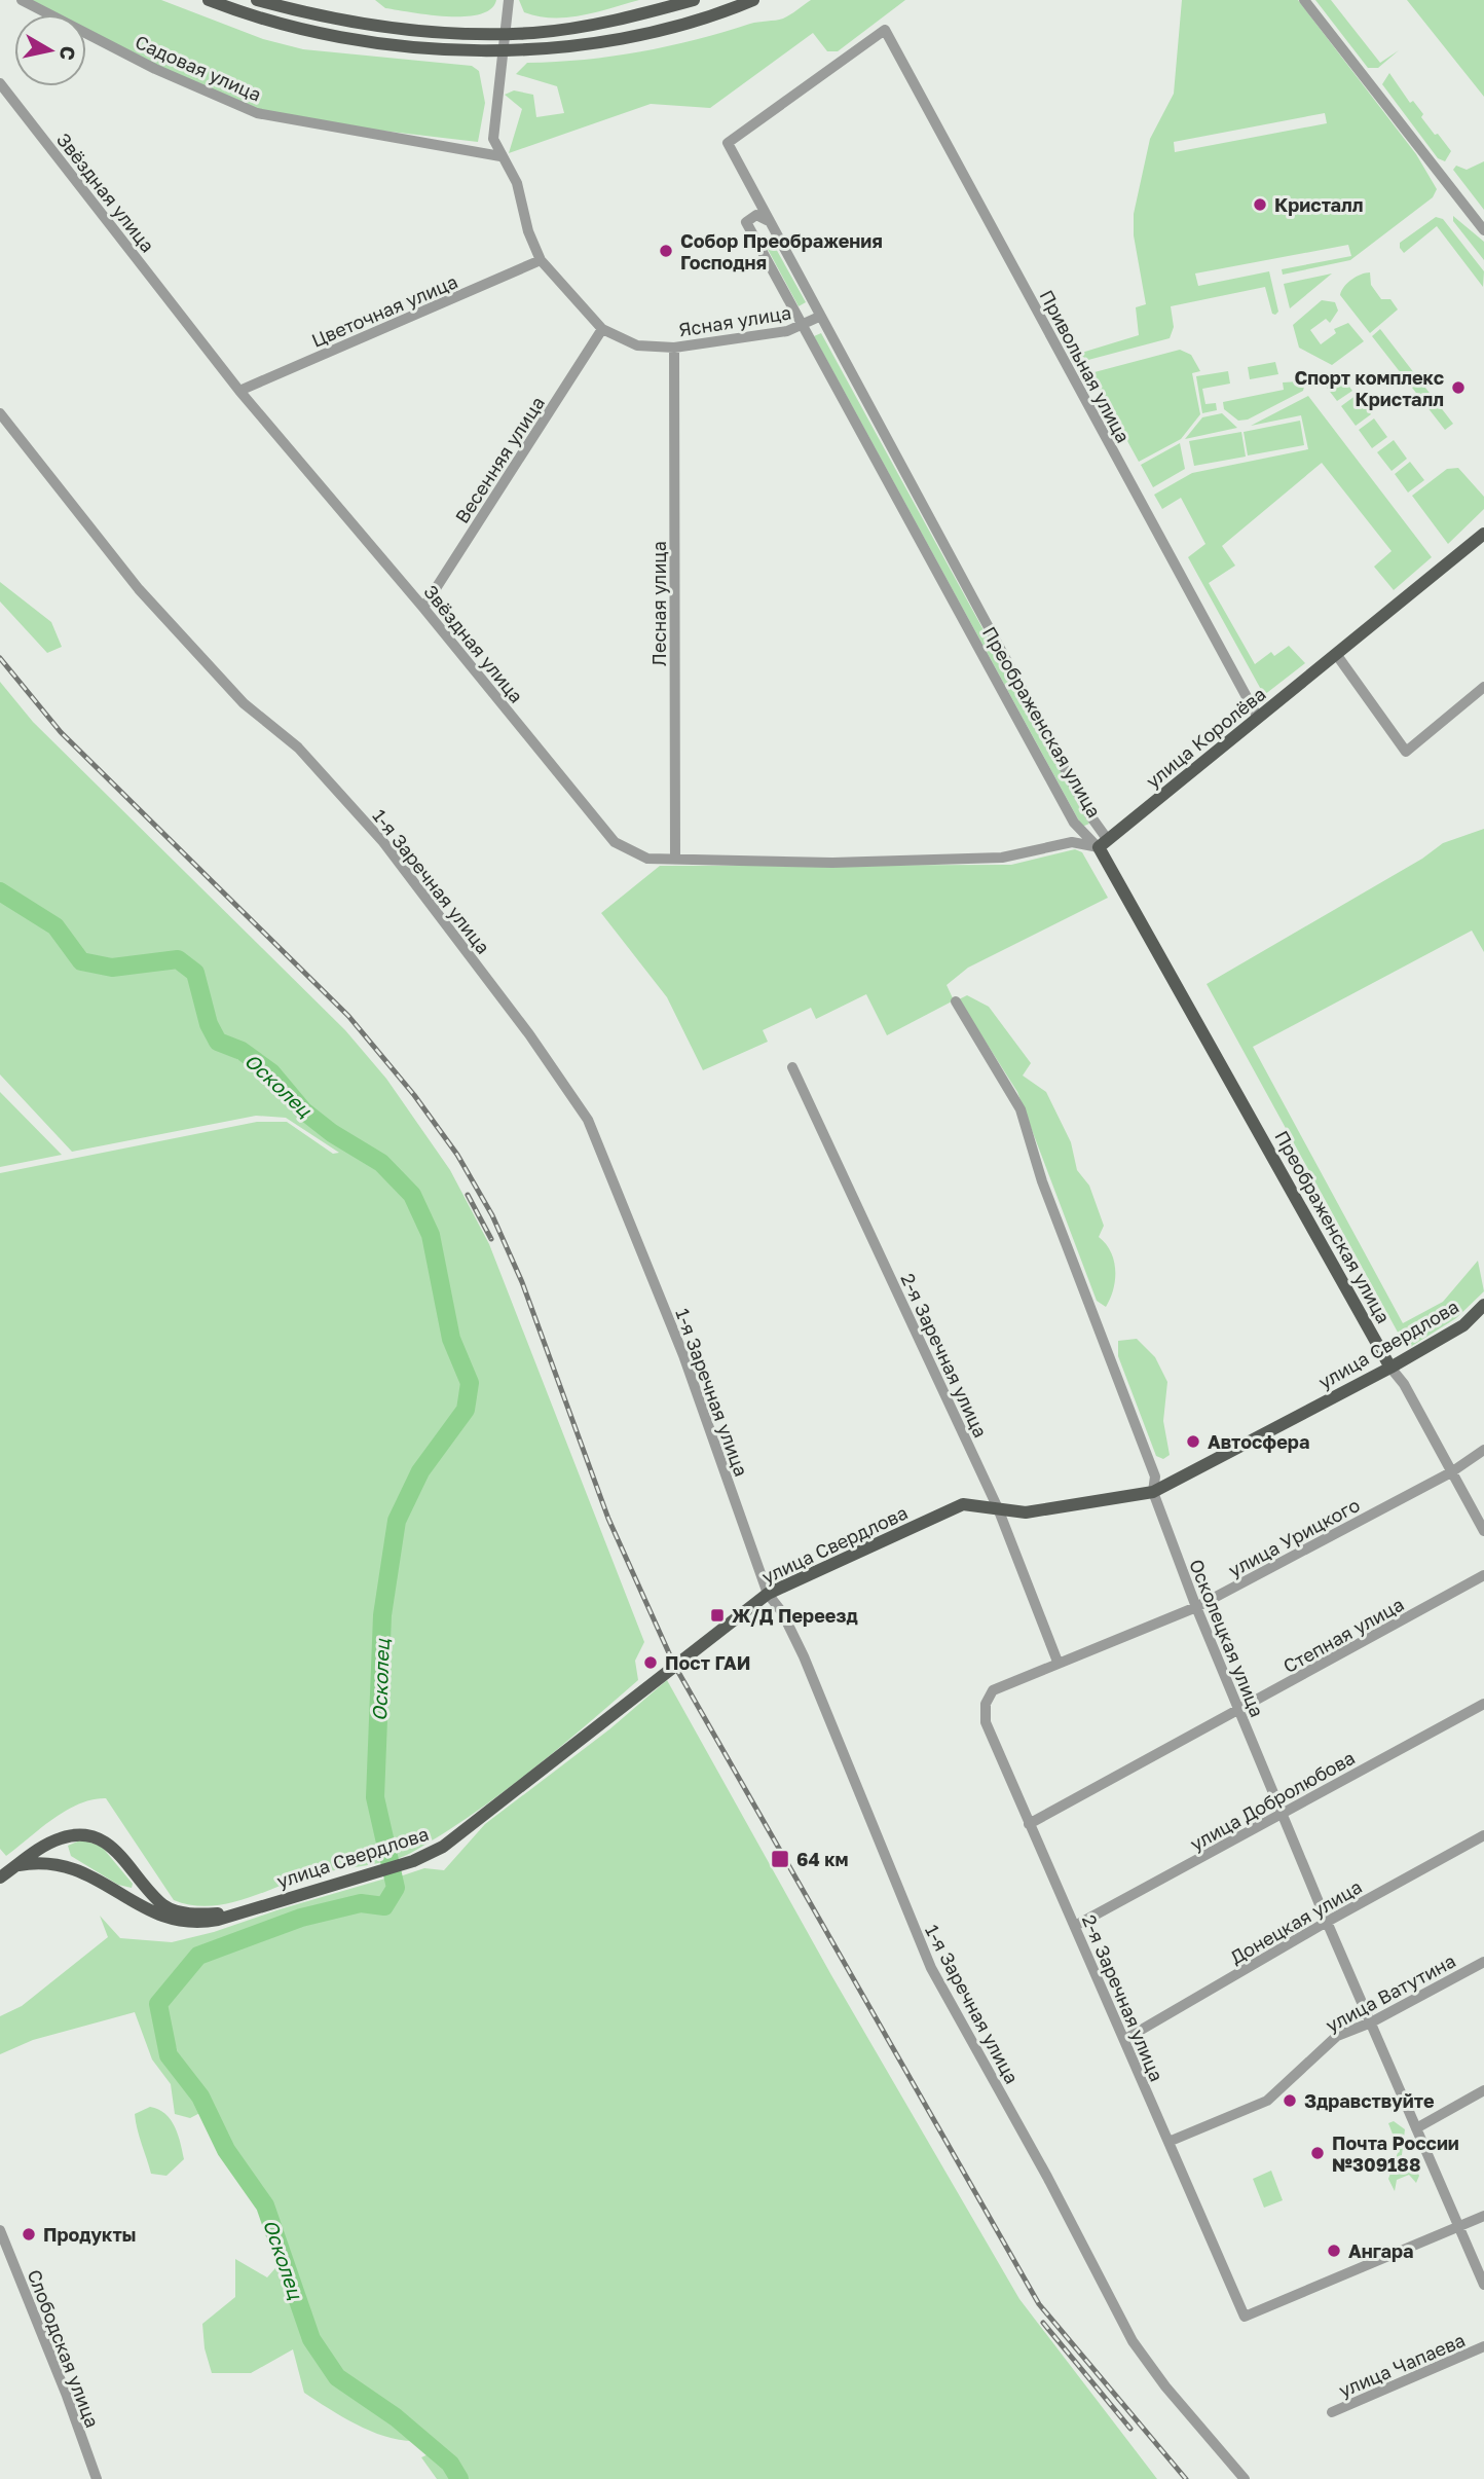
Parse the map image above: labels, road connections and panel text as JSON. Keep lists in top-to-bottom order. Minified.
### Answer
{"streets":{"main road":["Преображенская улица","улица Королёва","улица Свердлова"],"street":["Садовая улица","Звёздная улица","Цветочная улица","Ясная улица","Привольная улица","Весенняя улица","Лесная улица","1-я Заречная улица","2-я Заречная улица","улица Урицкого","Степная улица","Осколецкая улица","улица Добролюбова","Донецкая улица","улица Ватутина","Слободская улица","улица Чапаева"]},"crossings":[["Садовая улица","Ясная улица"],["Звёздная улица","Цветочная улица"],["Звёздная улица","Весенняя улица"],["Звёздная улица","Лесная улица"],["Звёздная улица","Преображенская улица"],["Звёздная улица","улица Королёва"],["Цветочная улица","Ясная улица"],["Ясная улица","Весенняя улица"],["Ясная улица","Лесная улица"],["Ясная улица","Преображенская улица"],["Привольная улица","Преображенская улица"],["Привольная улица","улица Королёва"],["Преображенская улица","улица Королёва"],["Преображенская улица","улица Свердлова"],["1-я Заречная улица","улица Свердлова"],["улица Свердлова","2-я Заречная улица"],["улица Свердлова","Осколецкая улица"],["2-я Заречная улица","улица Урицкого"],["2-я Заречная улица","Степная улица"],["2-я Заречная улица","Осколецкая улица"],["2-я Заречная улица","улица Добролюбова"],["2-я Заречная улица","Донецкая улица"],["2-я Заречная улица","улица Ватутина"],["улица Урицкого","Осколецкая улица"],["Степная улица","Осколецкая улица"],["Осколецкая улица","улица Добролюбова"],["Осколецкая улица","Донецкая улица"],["Осколецкая улица","улица Ватутина"]],"water":["Осколец"],"places":{"other":["Кристалл","Собор Преображения Господня","Спорт комплекс Кристалл","Автосфера","Пост ГАИ","Здравствуйте","Почта России №309188","Продукты","Ангара"],"transit":["Ж/Д Переезд","64 км"]},"north":"right"}
